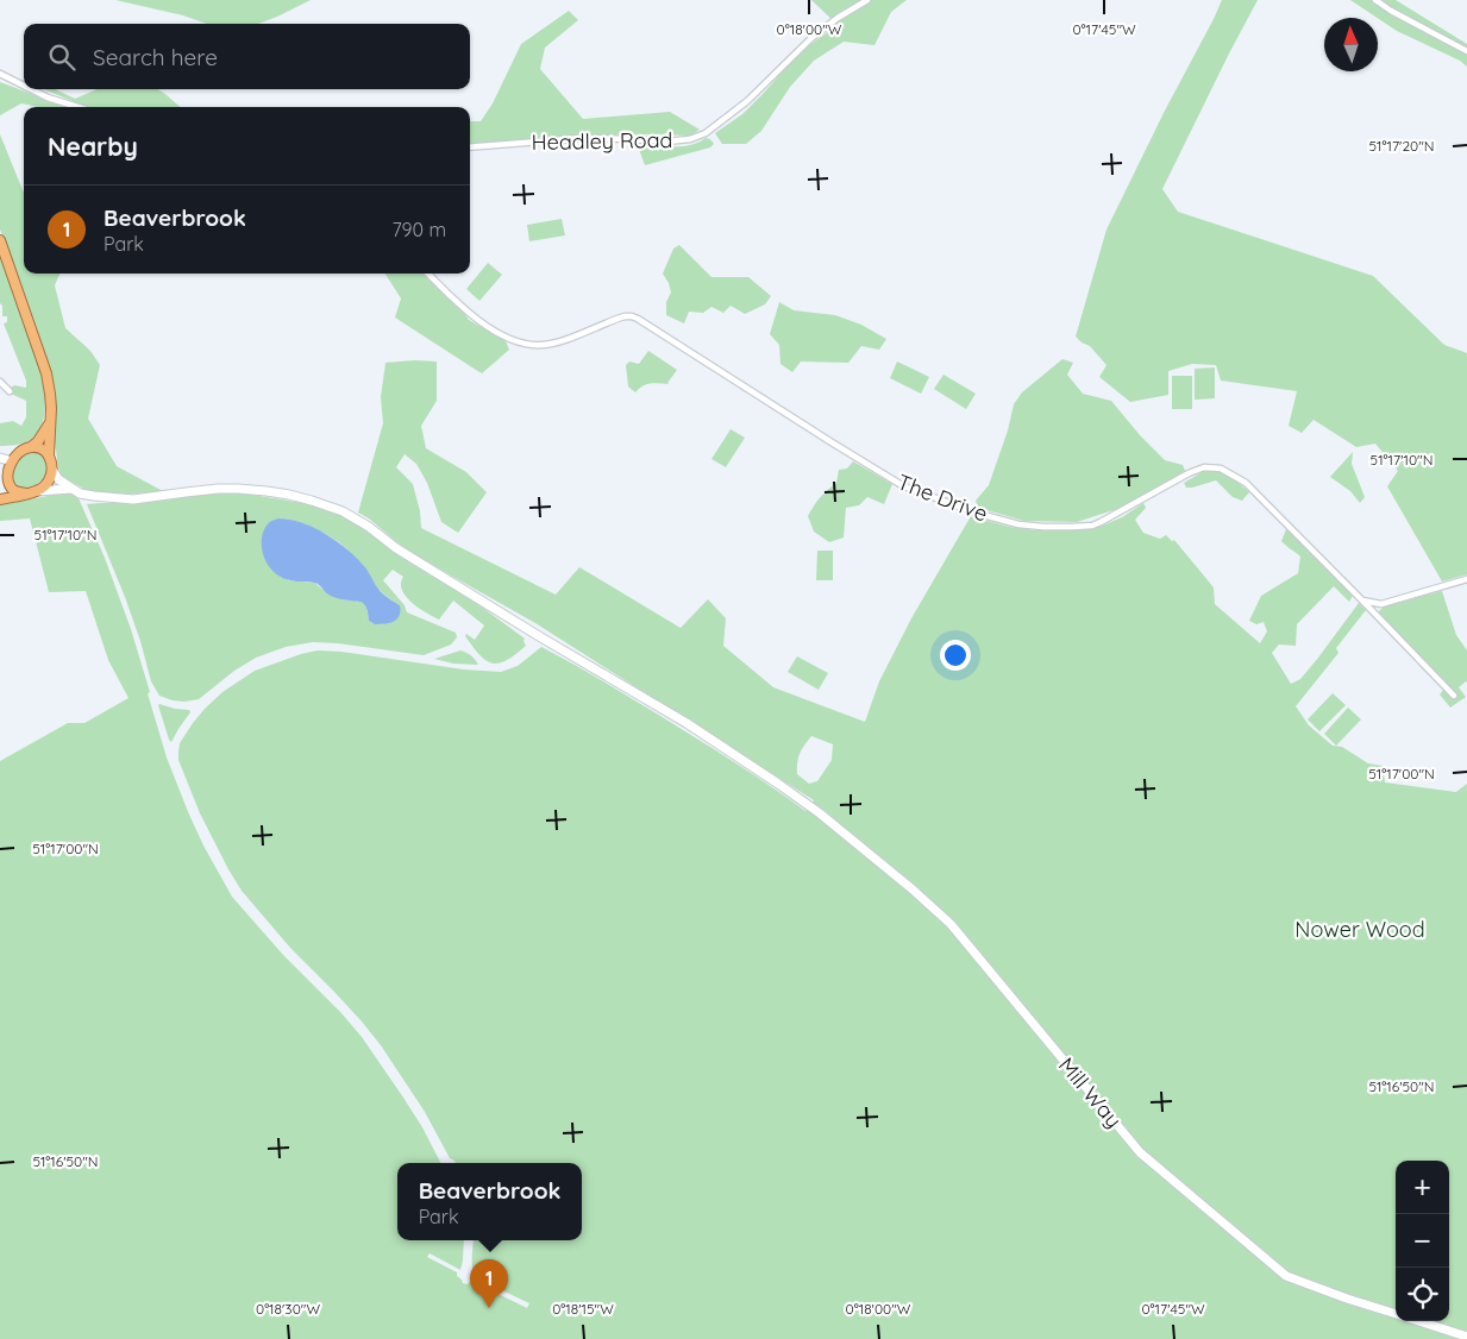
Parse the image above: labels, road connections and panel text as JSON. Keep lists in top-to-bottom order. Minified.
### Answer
{"streets":{"main road":["Mill Way"],"street":["Headley Road","The Drive"]},"parks":["Nower Wood"],"north":"top","page":{"search":"Search here","heading":"Nearby","list":[{"mark":"1","name":"Beaverbrook","note":"Park","value":"790 m"}],"map_buttons":["+","−"],"popup":["Beaverbrook","Park"],"pins":"1"},"coordinates":["0°18'00\"W","0°17'45\"W","51°17'20\"N","51°17'10\"N","51°17'00\"N","51°16'50\"N","0°18'30\"W","0°18'15\"W"]}
